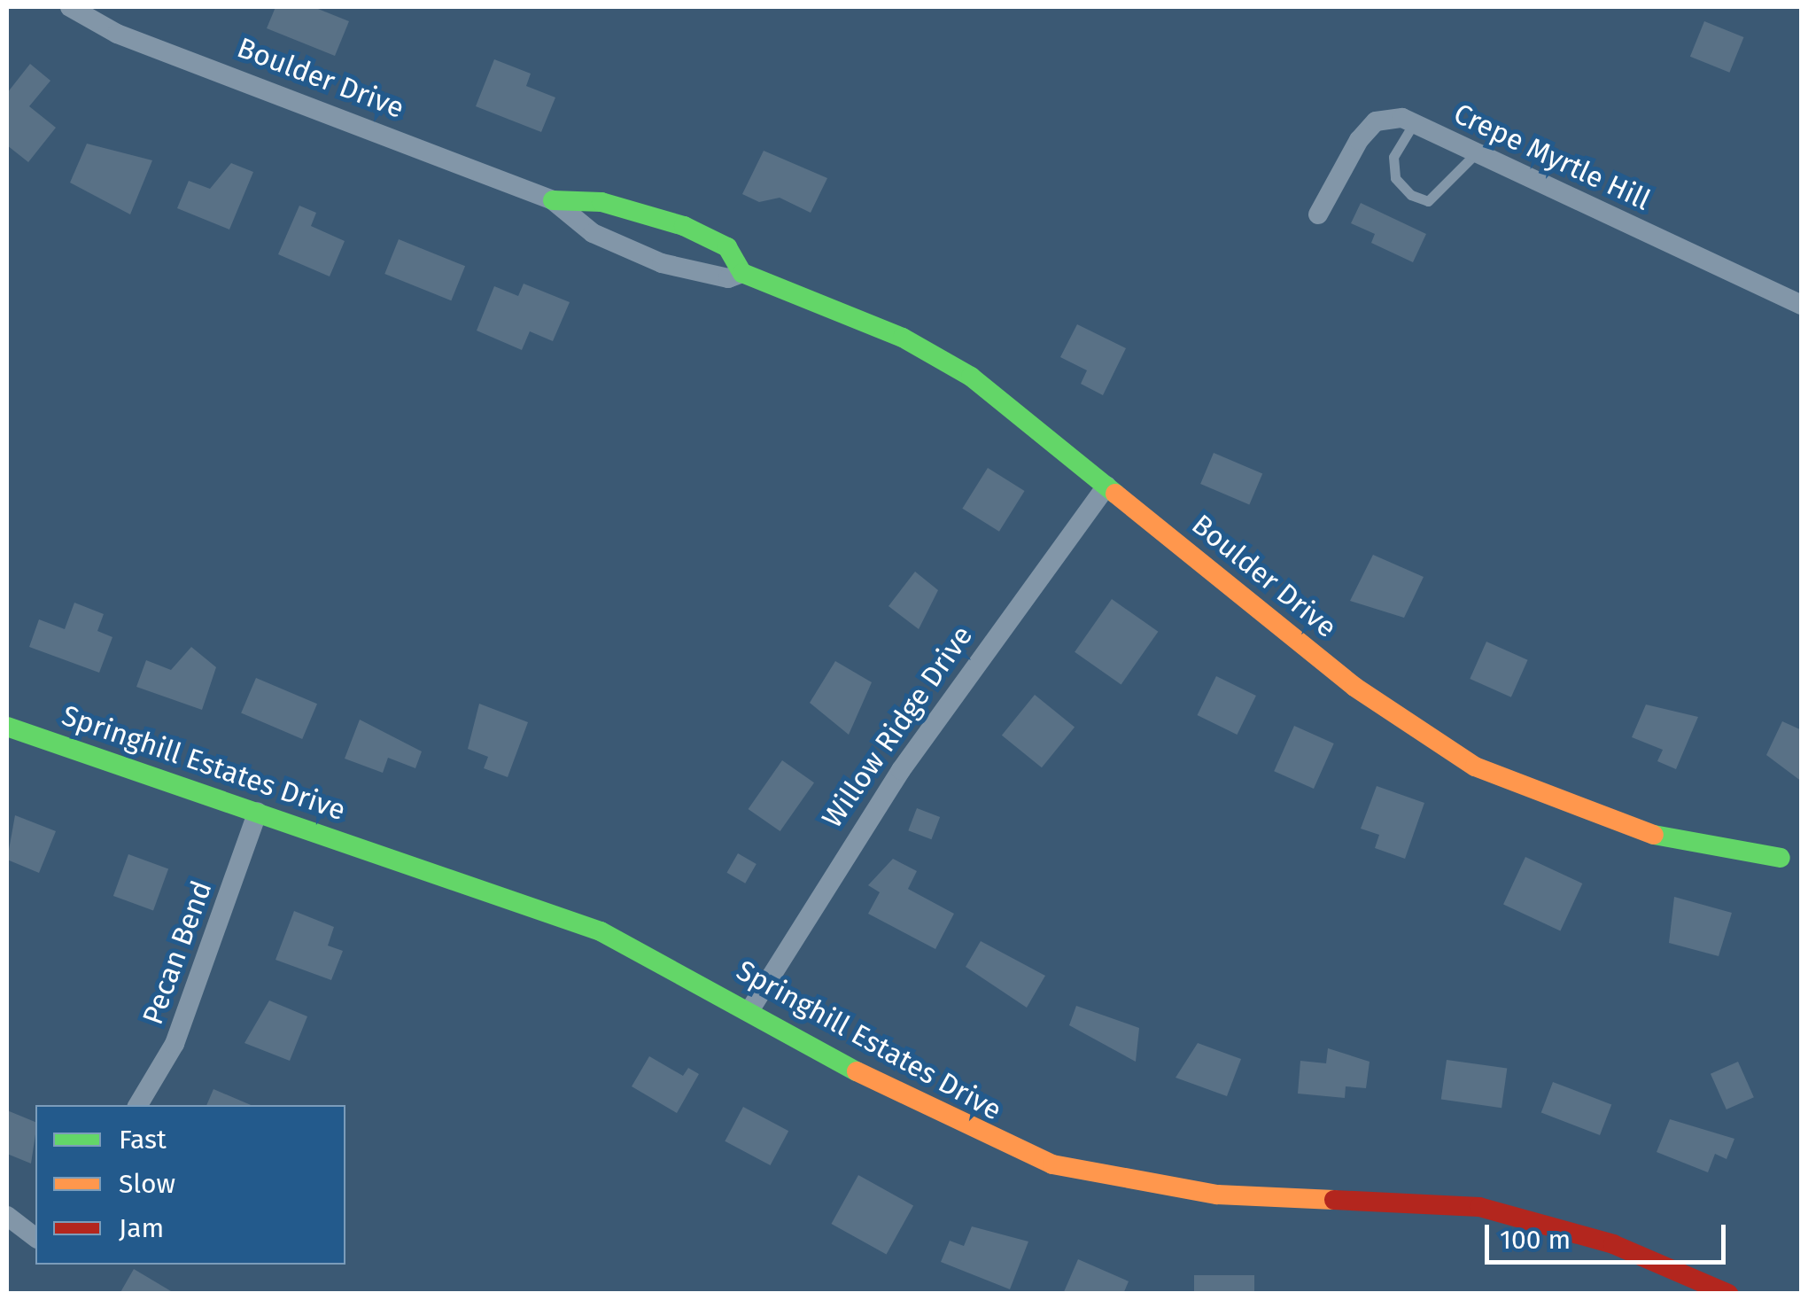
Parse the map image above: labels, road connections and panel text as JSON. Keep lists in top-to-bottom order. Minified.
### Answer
{"streets":{"street":["Boulder Drive","Crepe Myrtle Hill","Willow Ridge Drive","Springhill Estates Drive","Pecan Bend"]},"crossings":[["Boulder Drive","Willow Ridge Drive"],["Willow Ridge Drive","Springhill Estates Drive"],["Springhill Estates Drive","Pecan Bend"]],"legend":["Fast","Slow","Jam"],"scale_bar":"100 m"}
